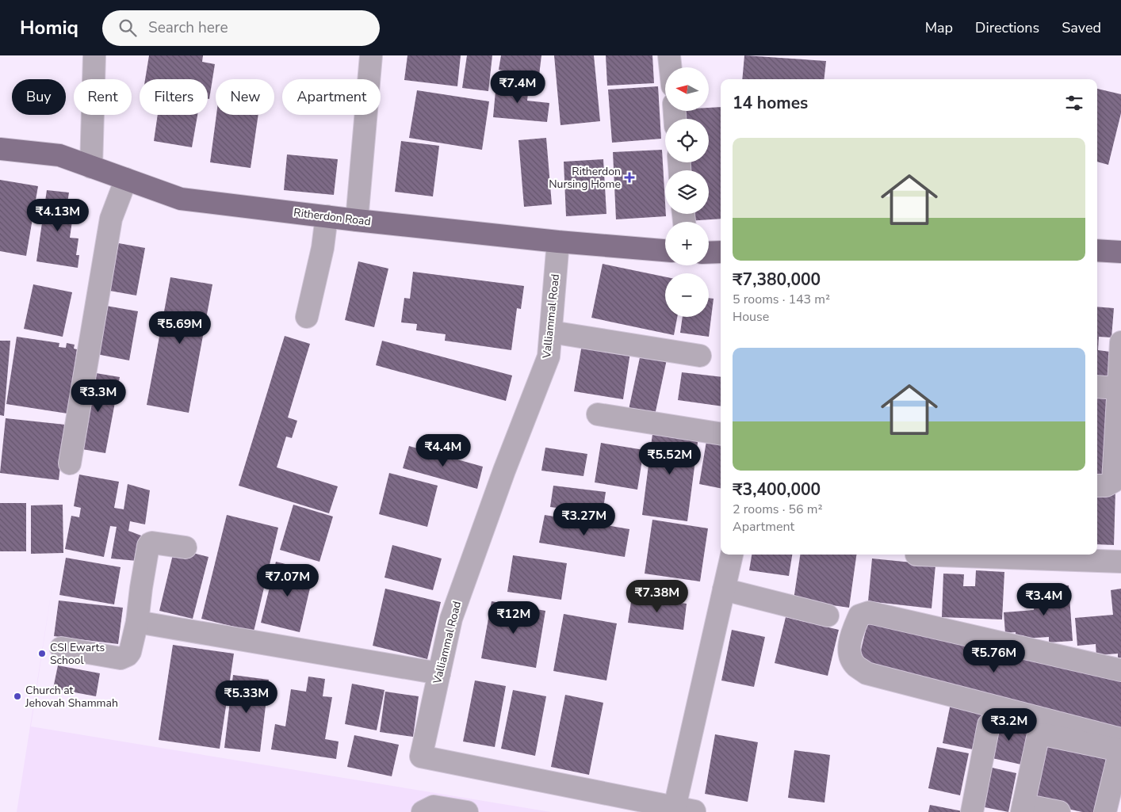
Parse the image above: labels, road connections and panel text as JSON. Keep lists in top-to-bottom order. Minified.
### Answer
{"streets":{"main road":["Ritherdon Road"],"street":["Valliammal Road"]},"crossings":[["Ritherdon Road","Valliammal Road"]],"places":{"health":["Ritherdon Nursing Home"],"other":["CSI Ewarts School","Church at Jehovah Shammah"]},"north":"left","page":{"header":"Homiq","search":"Search here","nav":["Map","Directions","Saved"],"map_buttons":["+","−"],"price":["₹7.4M","₹4.13M","₹5.69M","₹3.3M","₹4.4M","₹5.52M","₹3.27M","₹7.07M","₹7.38M","₹3.4M","₹12M","₹5.76M","₹5.33M","₹3.2M"],"chip":["Buy","Rent","Filters","New","Apartment"],"heading":"14 homes","list":[{"name":"₹7,380,000","note":"5 rooms · 143 m² · House"},{"name":"₹3,400,000","note":"2 rooms · 56 m² · Apartment"}]}}
